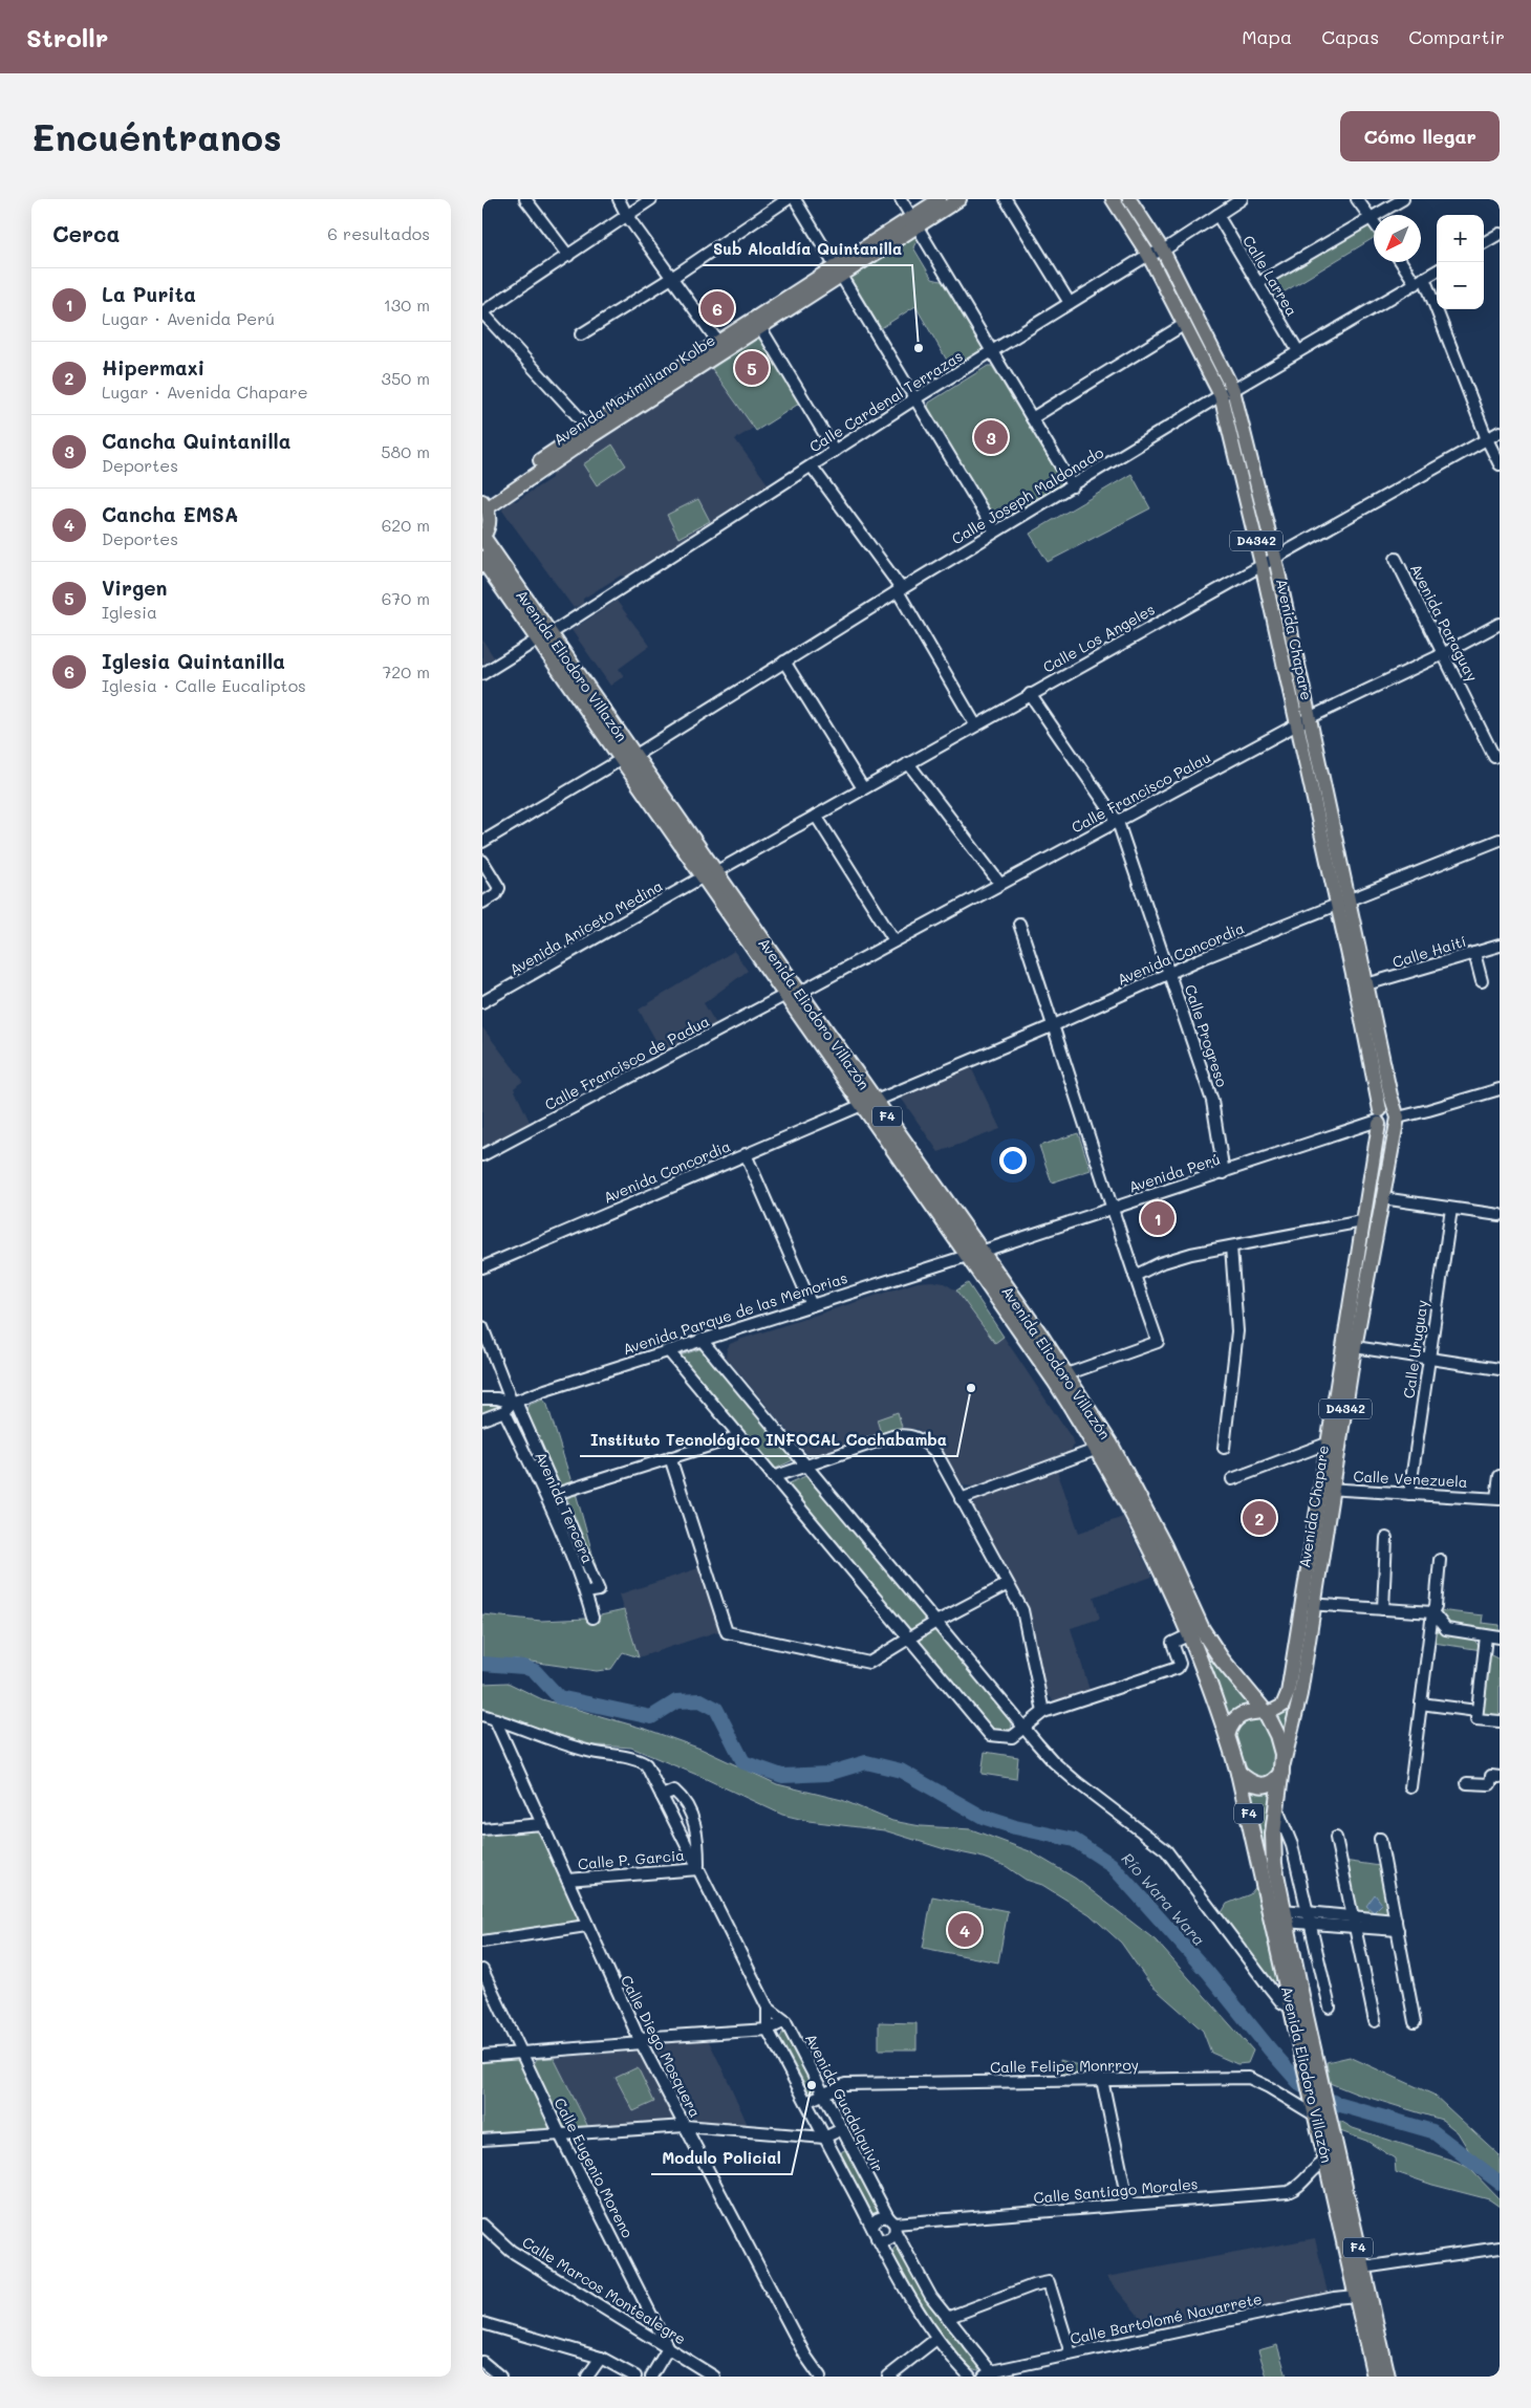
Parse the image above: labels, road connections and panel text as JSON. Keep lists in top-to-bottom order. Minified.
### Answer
{"streets":{"highway":["Avenida Eliodoro Villazón","F4"],"main road":["Avenida Maximiliano Kolbe","D4342","Avenida Chapare"],"street":["Calle Larrea","Calle Cardenal Terrazas","Calle Joseph Maldonado","Avenida Paraguay","Calle Los Angeles","Calle Francisco Palau","Avenida Aniceto Medina","Calle Haití","Avenida Concordia","Calle Progreso","Calle Francisco de Padua","Avenida Perú","Avenida Parque de las Memorias","Calle Uruguay","Calle Venezuela","Avenida Tercera","Calle P. Garcia","Calle Diego Mosquera","Calle Felipe Monrroy","Avenida Guadalquivir","Calle Eugenio Moreno","Calle Santiago Morales","Calle Marcos Montealegre","Calle Bartolomé Navarrete"]},"crossings":[["Calle Larrea","Calle Cardenal Terrazas"],["Calle Larrea","Calle Joseph Maldonado"],["Calle Cardenal Terrazas","Avenida Chapare"],["Calle Cardenal Terrazas","Avenida Eliodoro Villazón"],["Calle Joseph Maldonado","Avenida Chapare"],["Calle Joseph Maldonado","Avenida Eliodoro Villazón"],["Avenida Paraguay","Calle Francisco Palau"],["Calle Los Angeles","Avenida Chapare"],["Calle Los Angeles","Avenida Eliodoro Villazón"],["Calle Los Angeles","Avenida Aniceto Medina"],["Calle Los Angeles","Calle Progreso"],["Avenida Chapare","Avenida Eliodoro Villazón"],["Avenida Chapare","Calle Francisco Palau"],["Avenida Chapare","Calle Haití"],["Avenida Chapare","Avenida Concordia"],["Avenida Chapare","F4"],["Avenida Chapare","Avenida Perú"],["Avenida Chapare","Calle Venezuela"],["Avenida Eliodoro Villazón","Calle Francisco Palau"],["Avenida Eliodoro Villazón","Avenida Aniceto Medina"],["Avenida Eliodoro Villazón","Avenida Concordia"],["Avenida Eliodoro Villazón","Calle Francisco de Padua"],["Avenida Eliodoro Villazón","F4"],["Avenida Eliodoro Villazón","Avenida Perú"],["Avenida Eliodoro Villazón","Avenida Parque de las Memorias"],["Avenida Eliodoro Villazón","Calle Felipe Monrroy"],["Avenida Eliodoro Villazón","Calle Santiago Morales"],["Avenida Eliodoro Villazón","Calle Bartolomé Navarrete"],["Calle Francisco Palau","Calle Progreso"],["Calle Francisco Palau","Calle Francisco de Padua"],["Avenida Concordia","Calle Progreso"],["Calle Progreso","Avenida Perú"],["Avenida Perú","Avenida Parque de las Memorias"],["Avenida Parque de las Memorias","Avenida Tercera"],["Calle Uruguay","Calle Venezuela"],["Calle P. Garcia","Calle Diego Mosquera"],["Calle P. Garcia","Avenida Guadalquivir"],["Calle Diego Mosquera","Avenida Guadalquivir"],["Calle Felipe Monrroy","Avenida Guadalquivir"],["Avenida Guadalquivir","Calle Santiago Morales"],["Avenida Guadalquivir","Calle Bartolomé Navarrete"],["Calle Eugenio Moreno","Calle Marcos Montealegre"]],"water":["Río Wara Wara"],"places":["Sub Alcaldía Quintanilla","Instituto Tecnológico INFOCAL Cochabamba","Modulo Policial"],"north":"bottom left","page":{"header":"Strollr","nav":["Mapa","Capas","Compartir"],"buttons":"Cómo llegar","title":"Encuéntranos","heading":["Cerca","6 resultados"],"map_buttons":["+","−"],"list":[{"mark":"1","name":"La Purita","note":"Lugar · Avenida Perú","value":"130 m"},{"mark":"2","name":"Hipermaxi","note":"Lugar · Avenida Chapare","value":"350 m"},{"mark":"3","name":"Cancha Quintanilla","note":"Deportes","value":"580 m"},{"mark":"4","name":"Cancha EMSA","note":"Deportes","value":"620 m"},{"mark":"5","name":"Virgen","note":"Iglesia","value":"670 m"},{"mark":"6","name":"Iglesia Quintanilla","note":"Iglesia · Calle Eucaliptos","value":"720 m"}],"pins":["6","5","3","1","2","4"]}}
